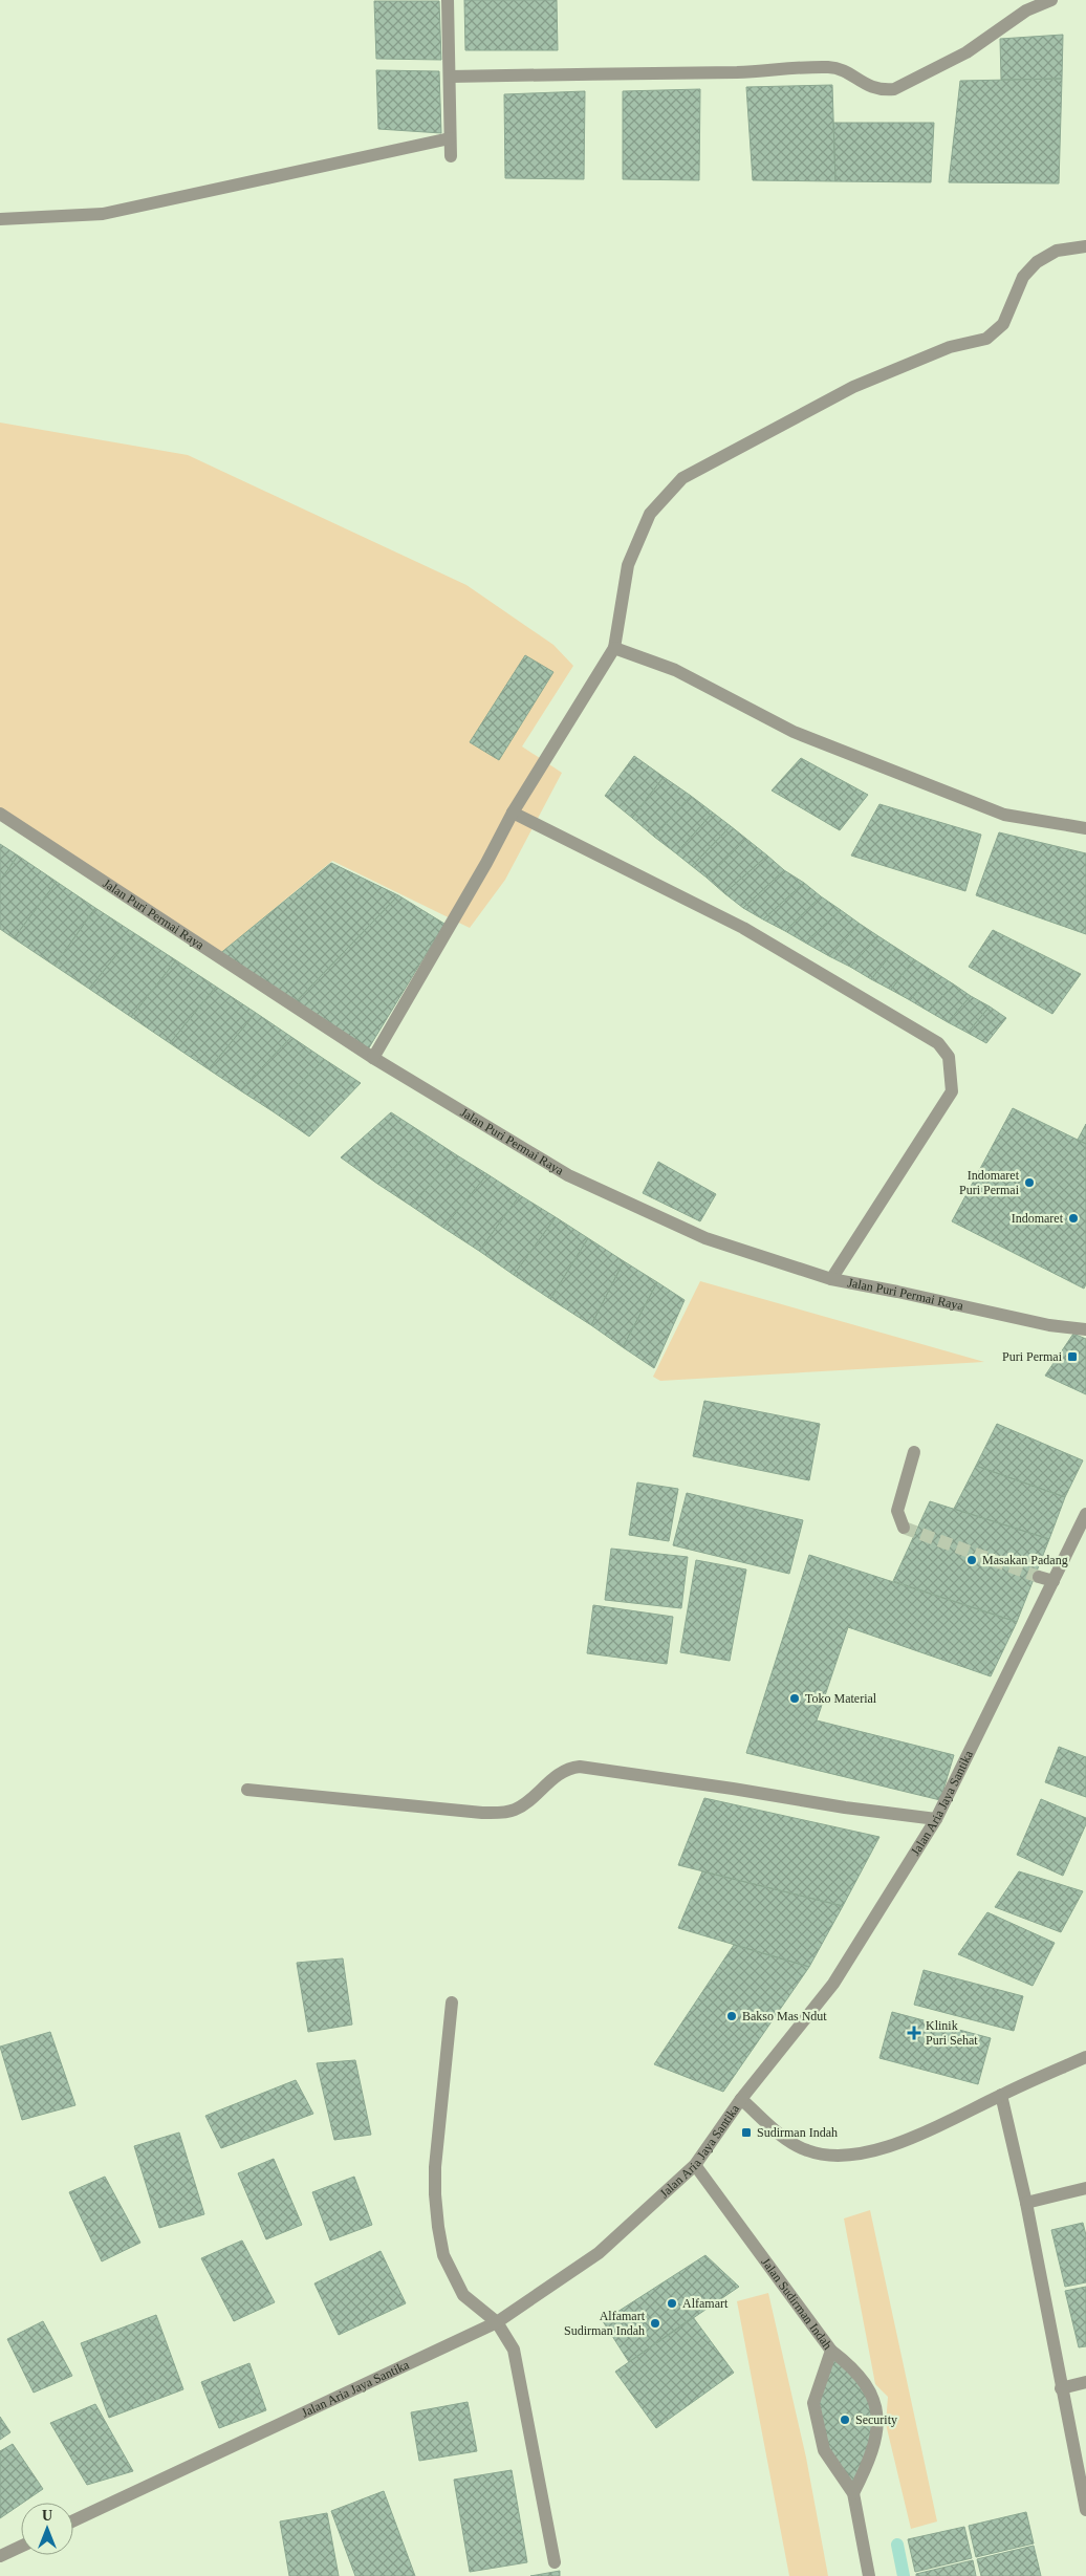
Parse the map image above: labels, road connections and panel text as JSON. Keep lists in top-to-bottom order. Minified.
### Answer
{"streets":{"street":["Jalan Puri Permai Raya","Jalan Aria Jaya Santika","Jalan Sudirman Indah"]},"crossings":[["Jalan Aria Jaya Santika","Jalan Sudirman Indah"]],"places":{"other":["Indomaret Puri Permai","Indomaret","Masakan Padang","Toko Material","Bakso Mas Ndut","Alfamart","Alfamart Sudirman Indah","Security"],"transit":["Puri Permai","Sudirman Indah"],"health":["Klinik Puri Sehat"]},"north":"top"}
